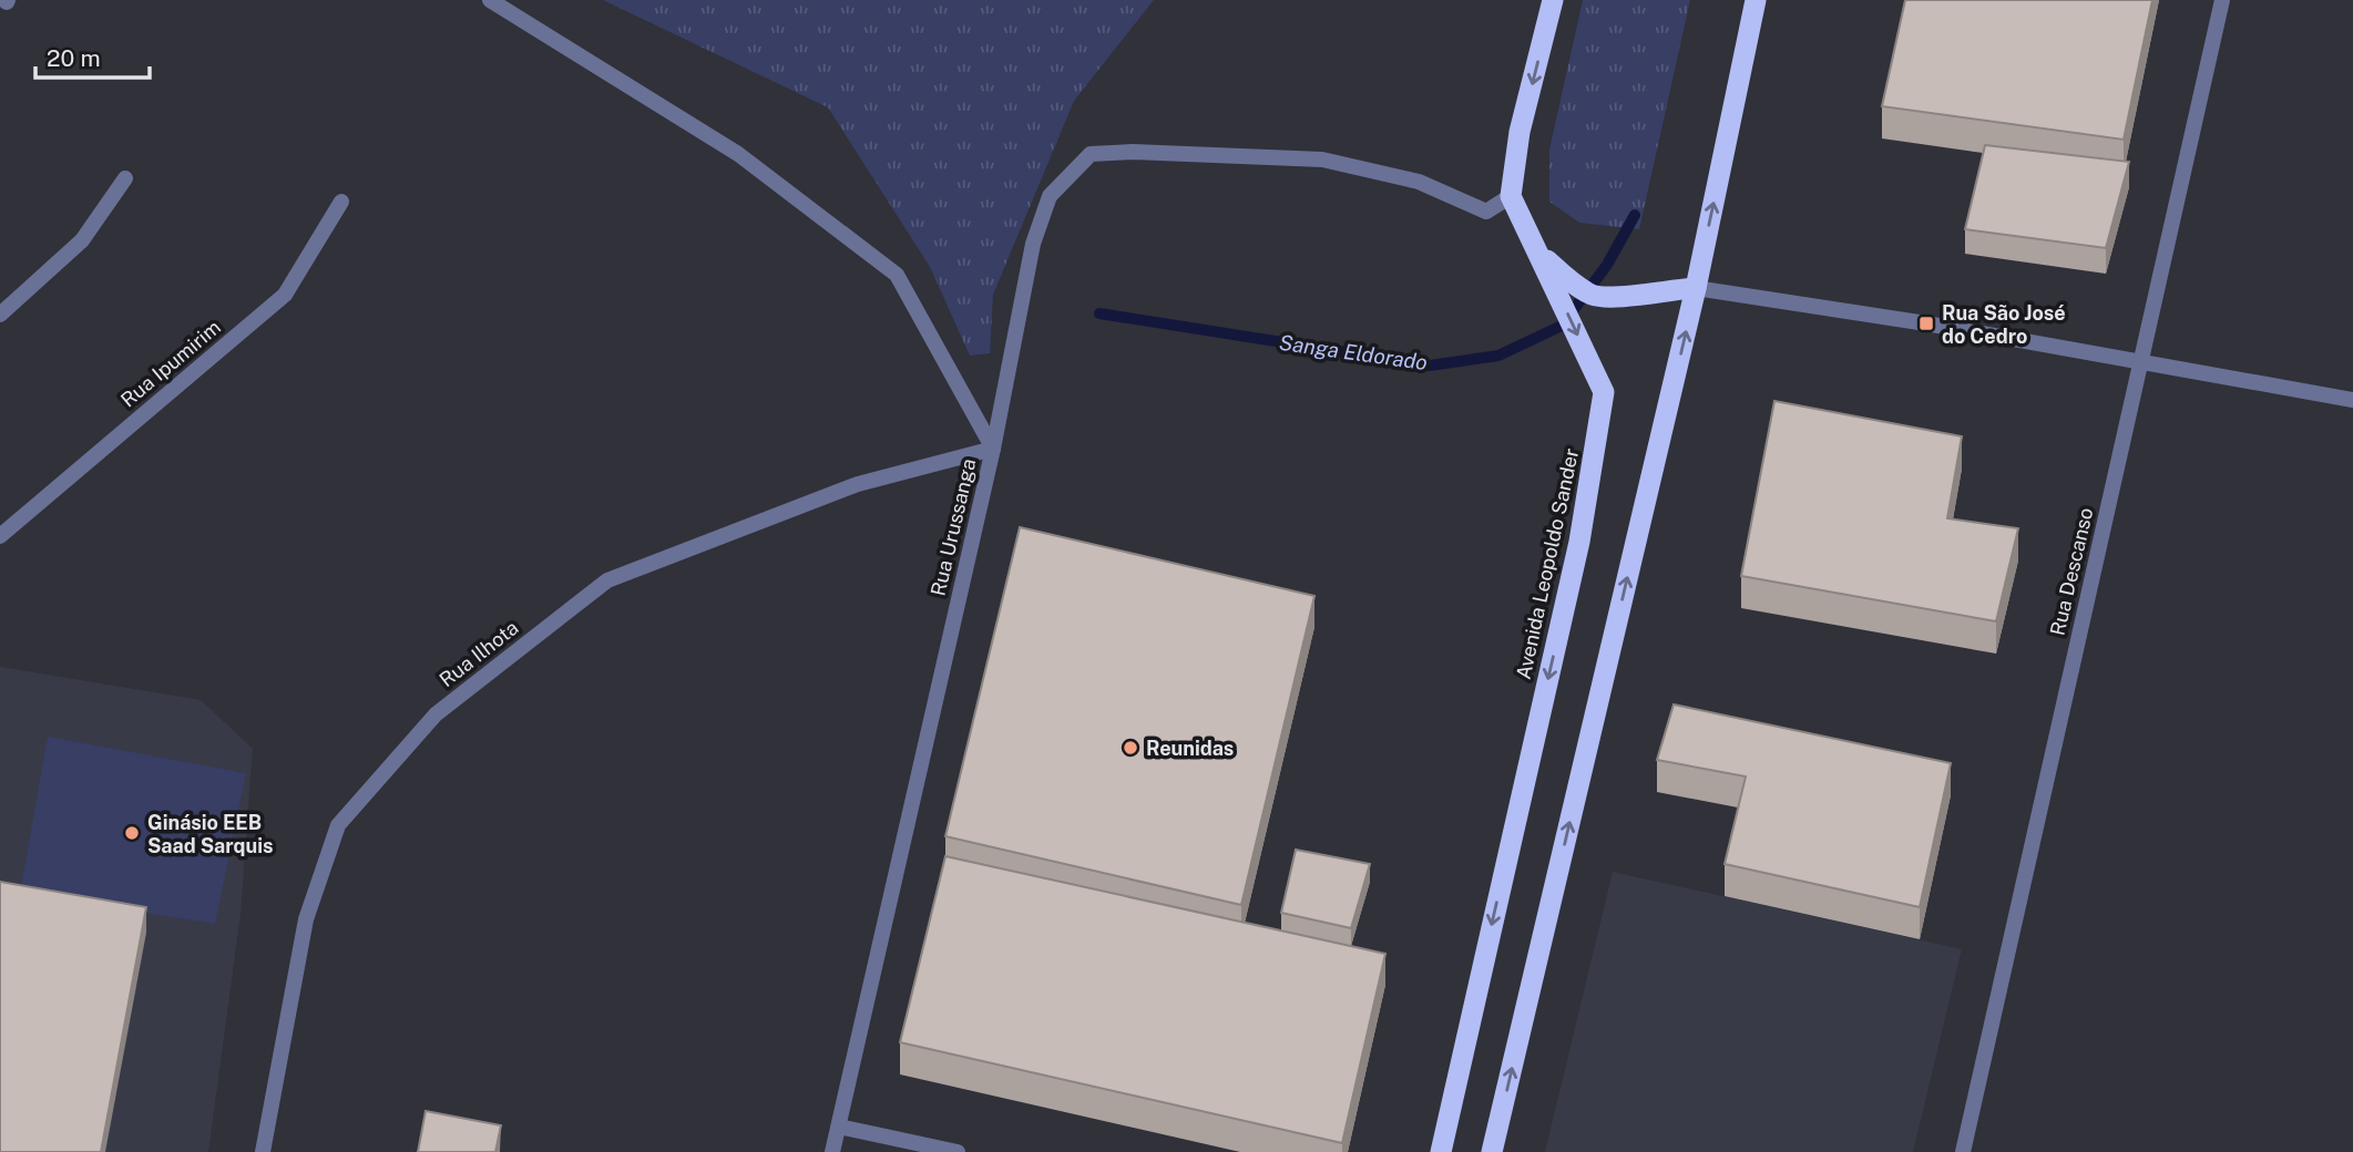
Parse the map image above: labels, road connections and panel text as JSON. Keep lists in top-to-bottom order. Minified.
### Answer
{"streets":{"highway":["Avenida Leopoldo Sander"],"street":["Rua Ipumirim","Rua Urussanga","Rua Descanso","Rua Ilhota"]},"crossings":[["Rua Urussanga","Rua Ilhota"]],"water":["Sanga Eldorado"],"places":{"transit":["Rua São José do Cedro"],"other":["Reunidas","Ginásio EEB Saad Sarquis"]},"scale_bar":"20 m"}
